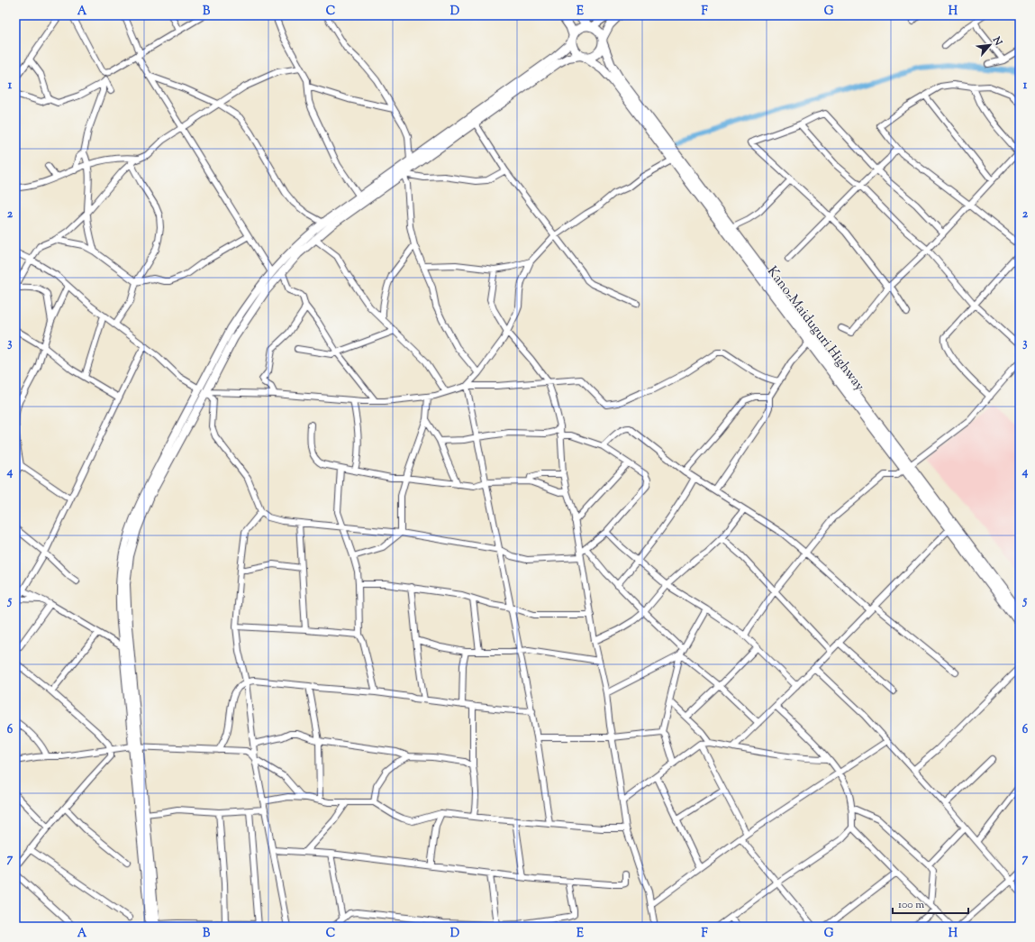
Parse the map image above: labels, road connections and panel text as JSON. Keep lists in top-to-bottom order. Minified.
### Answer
{"streets":{"highway":["Kano-Maiduguri Highway"]},"scale_bar":"100 m","north":"top right","grid":{"columns":["A","B","C","D","E","F","G","H"],"rows":["1","2","3","4","5","6","7"]}}
